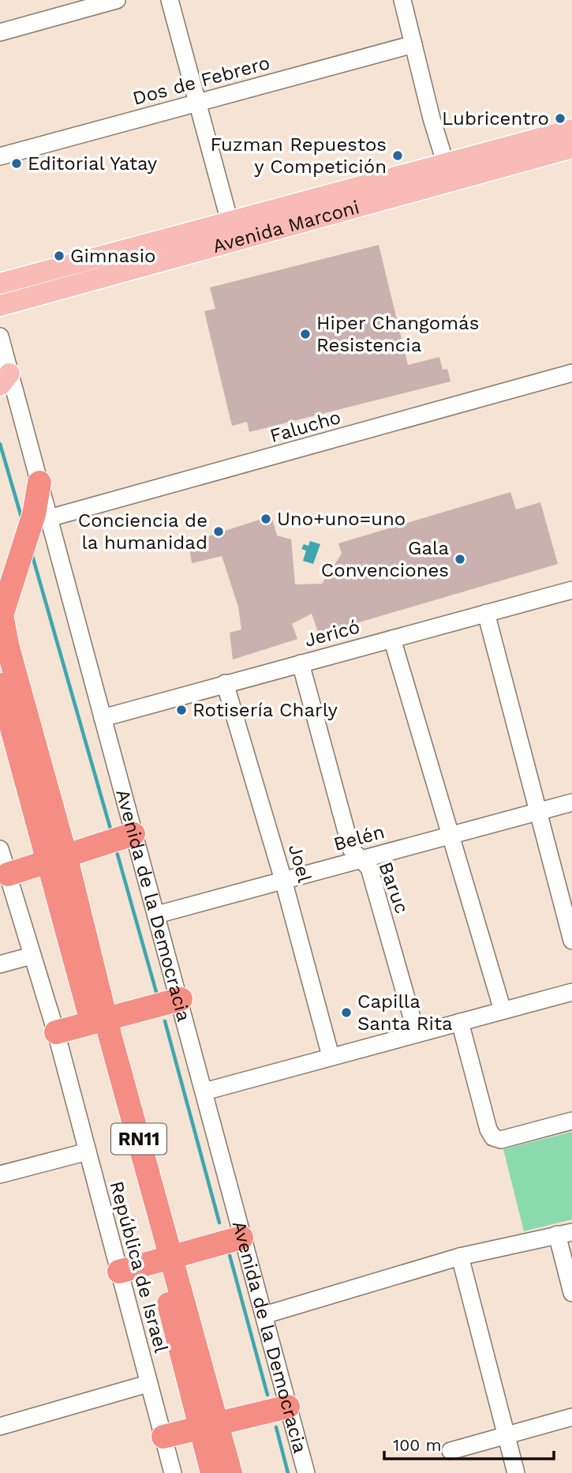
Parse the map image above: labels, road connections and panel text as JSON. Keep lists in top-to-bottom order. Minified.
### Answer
{"streets":{"highway":["RN11"],"main road":["Avenida Marconi"],"street":["Dos de Febrero","Falucho","Jericó","Belén","Joel","Baruc","Avenida de la Democracia","República de Israel"]},"crossings":[["Falucho","Avenida de la Democracia"],["Jericó","Joel"],["Jericó","Baruc"],["Jericó","Avenida de la Democracia"],["Belén","Joel"],["Belén","Baruc"],["Belén","Avenida de la Democracia"]],"places":["Lubricentro","Fuzman Repuestos y Competición","Editorial Yatay","Gimnasio","Hiper Changomás Resistencia","Uno+uno=uno","Conciencia de la humanidad","Gala Convenciones","Rotisería Charly","Capilla Santa Rita"],"scale_bar":"100 m"}
